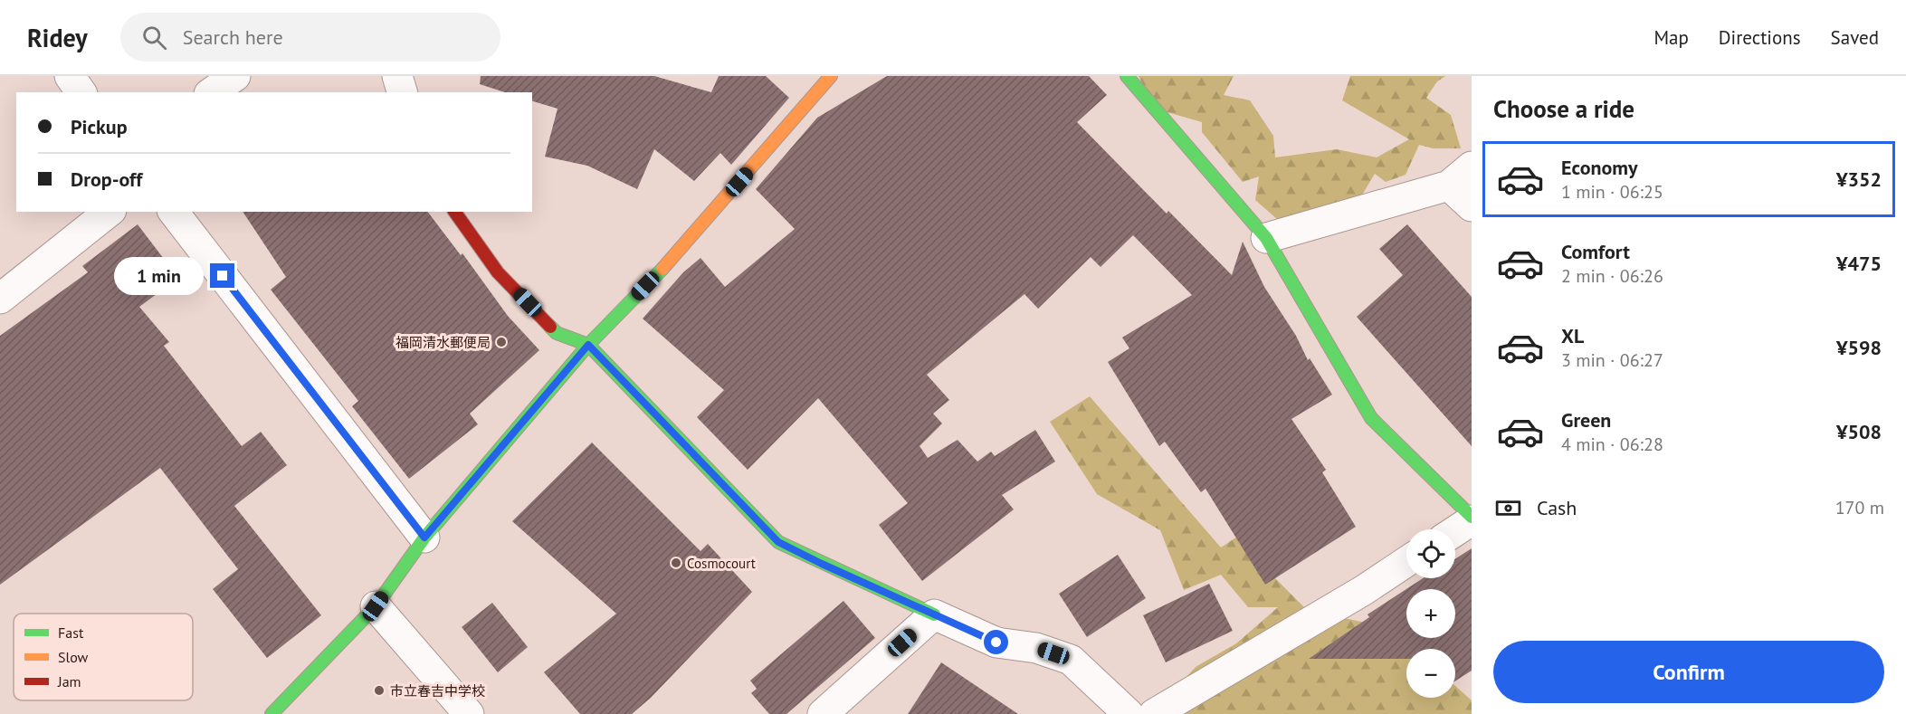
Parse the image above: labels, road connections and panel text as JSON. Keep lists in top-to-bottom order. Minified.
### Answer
{"places":["福岡清水郵便局","Cosmocourt","市立春吉中学校"],"legend":["Fast","Slow","Jam"],"page":{"header":"Ridey","search":"Search here","nav":["Map","Directions","Saved"],"heading":"Choose a ride","banner":["Pickup","Drop-off"],"list":[{"name":"Economy","note":"1 min · 06:25","value":"¥352"},{"name":"Comfort","note":"2 min · 06:26","value":"¥475"},{"name":"XL","note":"3 min · 06:27","value":"¥598"},{"name":"Green","note":"4 min · 06:28","value":"¥508"}],"bubble":"1 min","pay":["Cash","170 m"],"map_buttons":["+","−"],"buttons":"Confirm"}}
